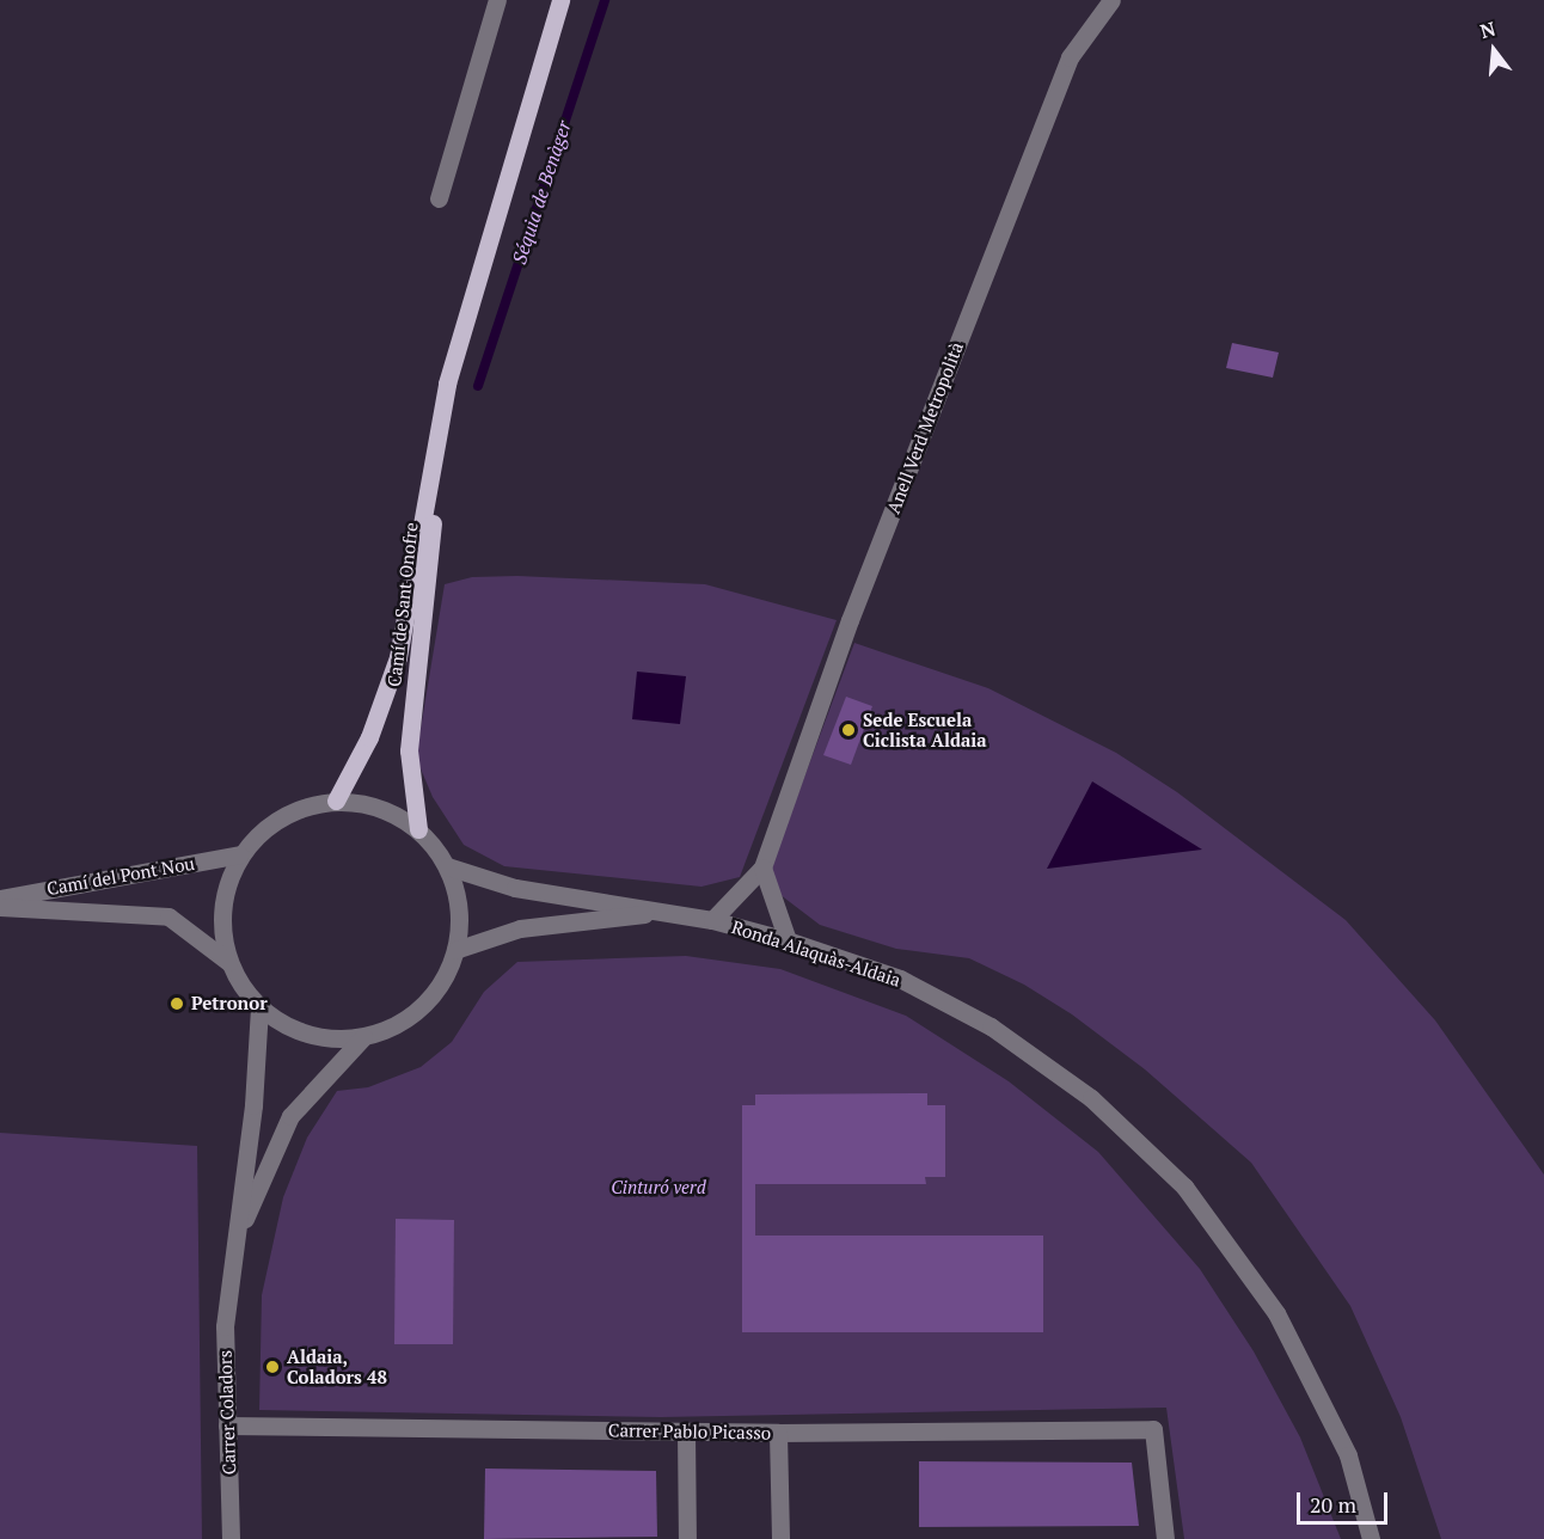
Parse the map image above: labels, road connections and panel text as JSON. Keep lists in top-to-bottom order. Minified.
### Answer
{"streets":{"main road":["Camí de Sant Onofre"],"street":["Anell Verd Metropolità","Camí del Pont Nou","Ronda Alaquàs-Aldaia","Carrer Coladors","Carrer Pablo Picasso"]},"crossings":[["Anell Verd Metropolità","Ronda Alaquàs-Aldaia"],["Camí de Sant Onofre","Camí del Pont Nou"],["Camí de Sant Onofre","Ronda Alaquàs-Aldaia"],["Camí del Pont Nou","Ronda Alaquàs-Aldaia"],["Carrer Coladors","Carrer Pablo Picasso"]],"water":["Séquia de Benàger"],"parks":["Cinturó verd"],"places":["Sede Escuela Ciclista Aldaia","Petronor","Aldaia, Coladors 48"],"scale_bar":"20 m","north":"top"}
